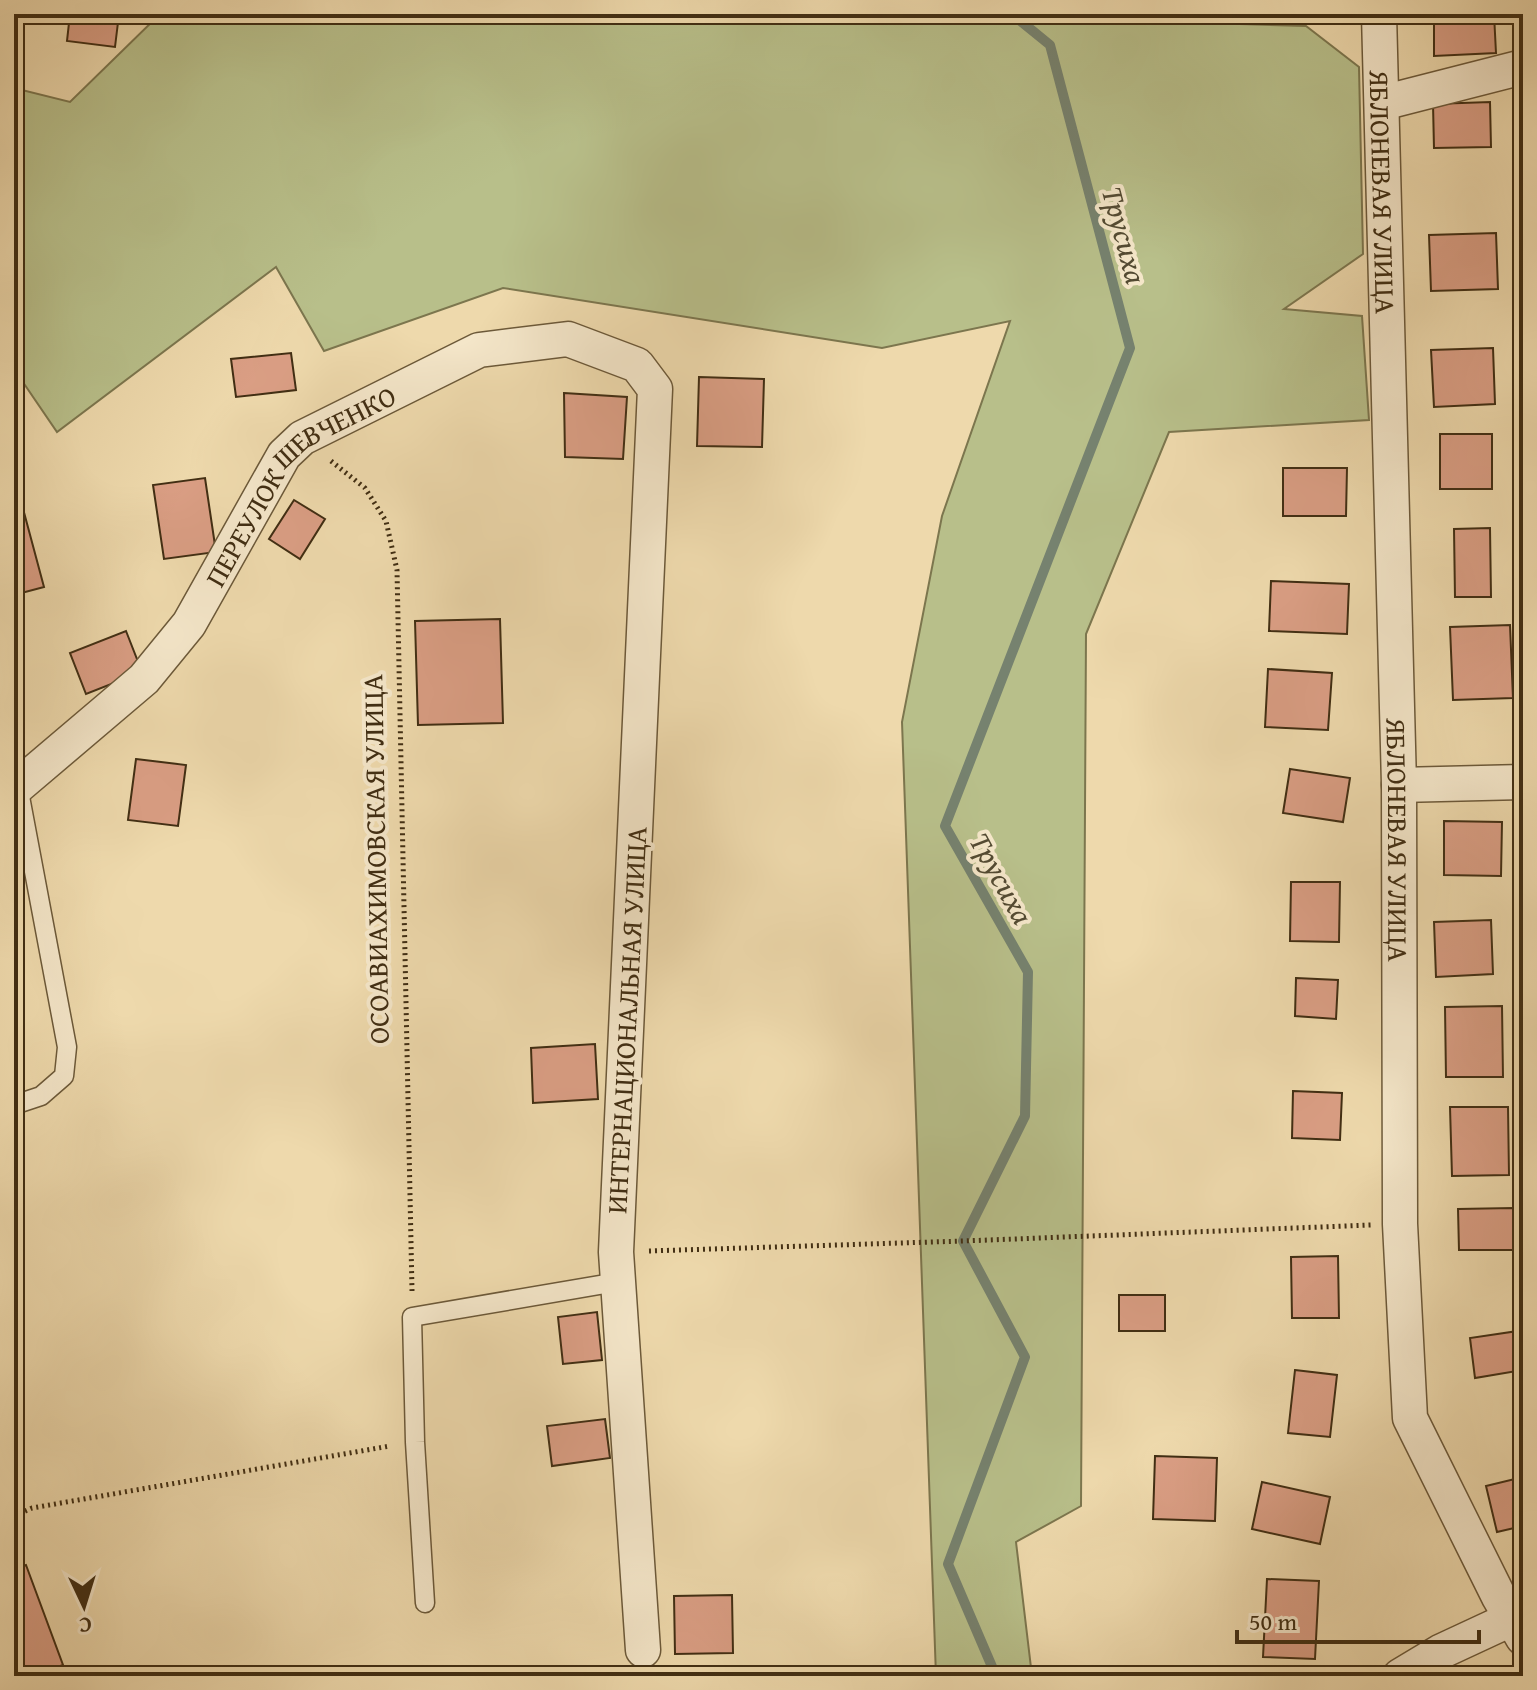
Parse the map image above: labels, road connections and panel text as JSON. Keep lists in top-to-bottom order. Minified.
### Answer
{"streets":{"street":["ЯБЛОНЕВАЯ УЛИЦА","ПЕРЕУЛОК ШЕВЧЕНКО","ИНТЕРНАЦИОНАЛЬНАЯ УЛИЦА"],"path":["ОСОАВИАХИМОВСКАЯ УЛИЦА"]},"crossings":[["ПЕРЕУЛОК ШЕВЧЕНКО","ОСОАВИАХИМОВСКАЯ УЛИЦА"],["ПЕРЕУЛОК ШЕВЧЕНКО","ИНТЕРНАЦИОНАЛЬНАЯ УЛИЦА"]],"water":["Трусиха"],"scale_bar":"50 m","north":"bottom"}
